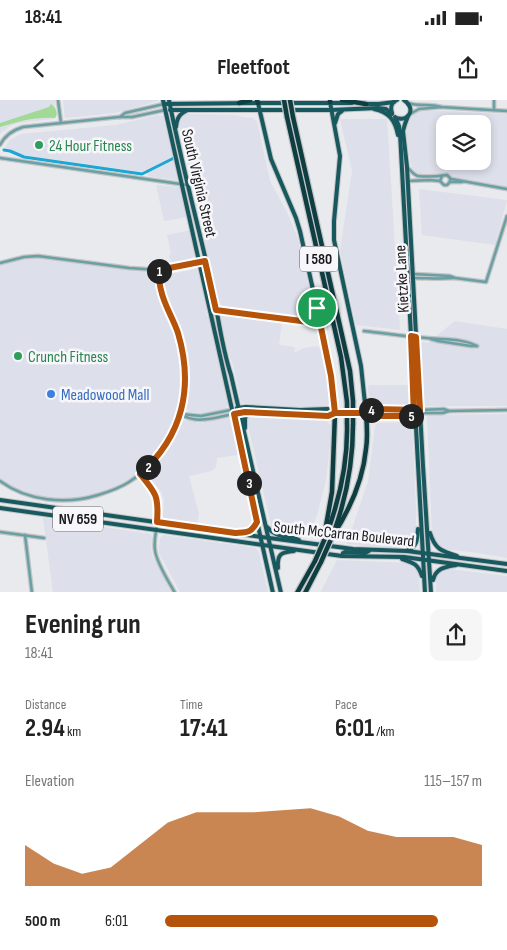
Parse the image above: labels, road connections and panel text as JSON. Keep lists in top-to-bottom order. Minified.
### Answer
{"streets":{"highway":["I 580"],"main road":["South Virginia Street","Kietzke Lane","NV 659","South McCarran Boulevard"]},"crossings":[["South Virginia Street","South McCarran Boulevard"],["Kietzke Lane","South McCarran Boulevard"]],"places":["24 Hour Fitness","Crunch Fitness","Meadowood Mall"],"page":{"status":"18:41","header":"Fleetfoot","pins":["1","4","5","2","3"],"heading":["Evening run","18:41"],"stats":[["Distance","2.94 km"],["Time","17:41"],["Pace","6:01 /km"]],"chart":["Elevation","115–157 m"],"list":[{"name":"500 m","note":"6:01"}]}}
